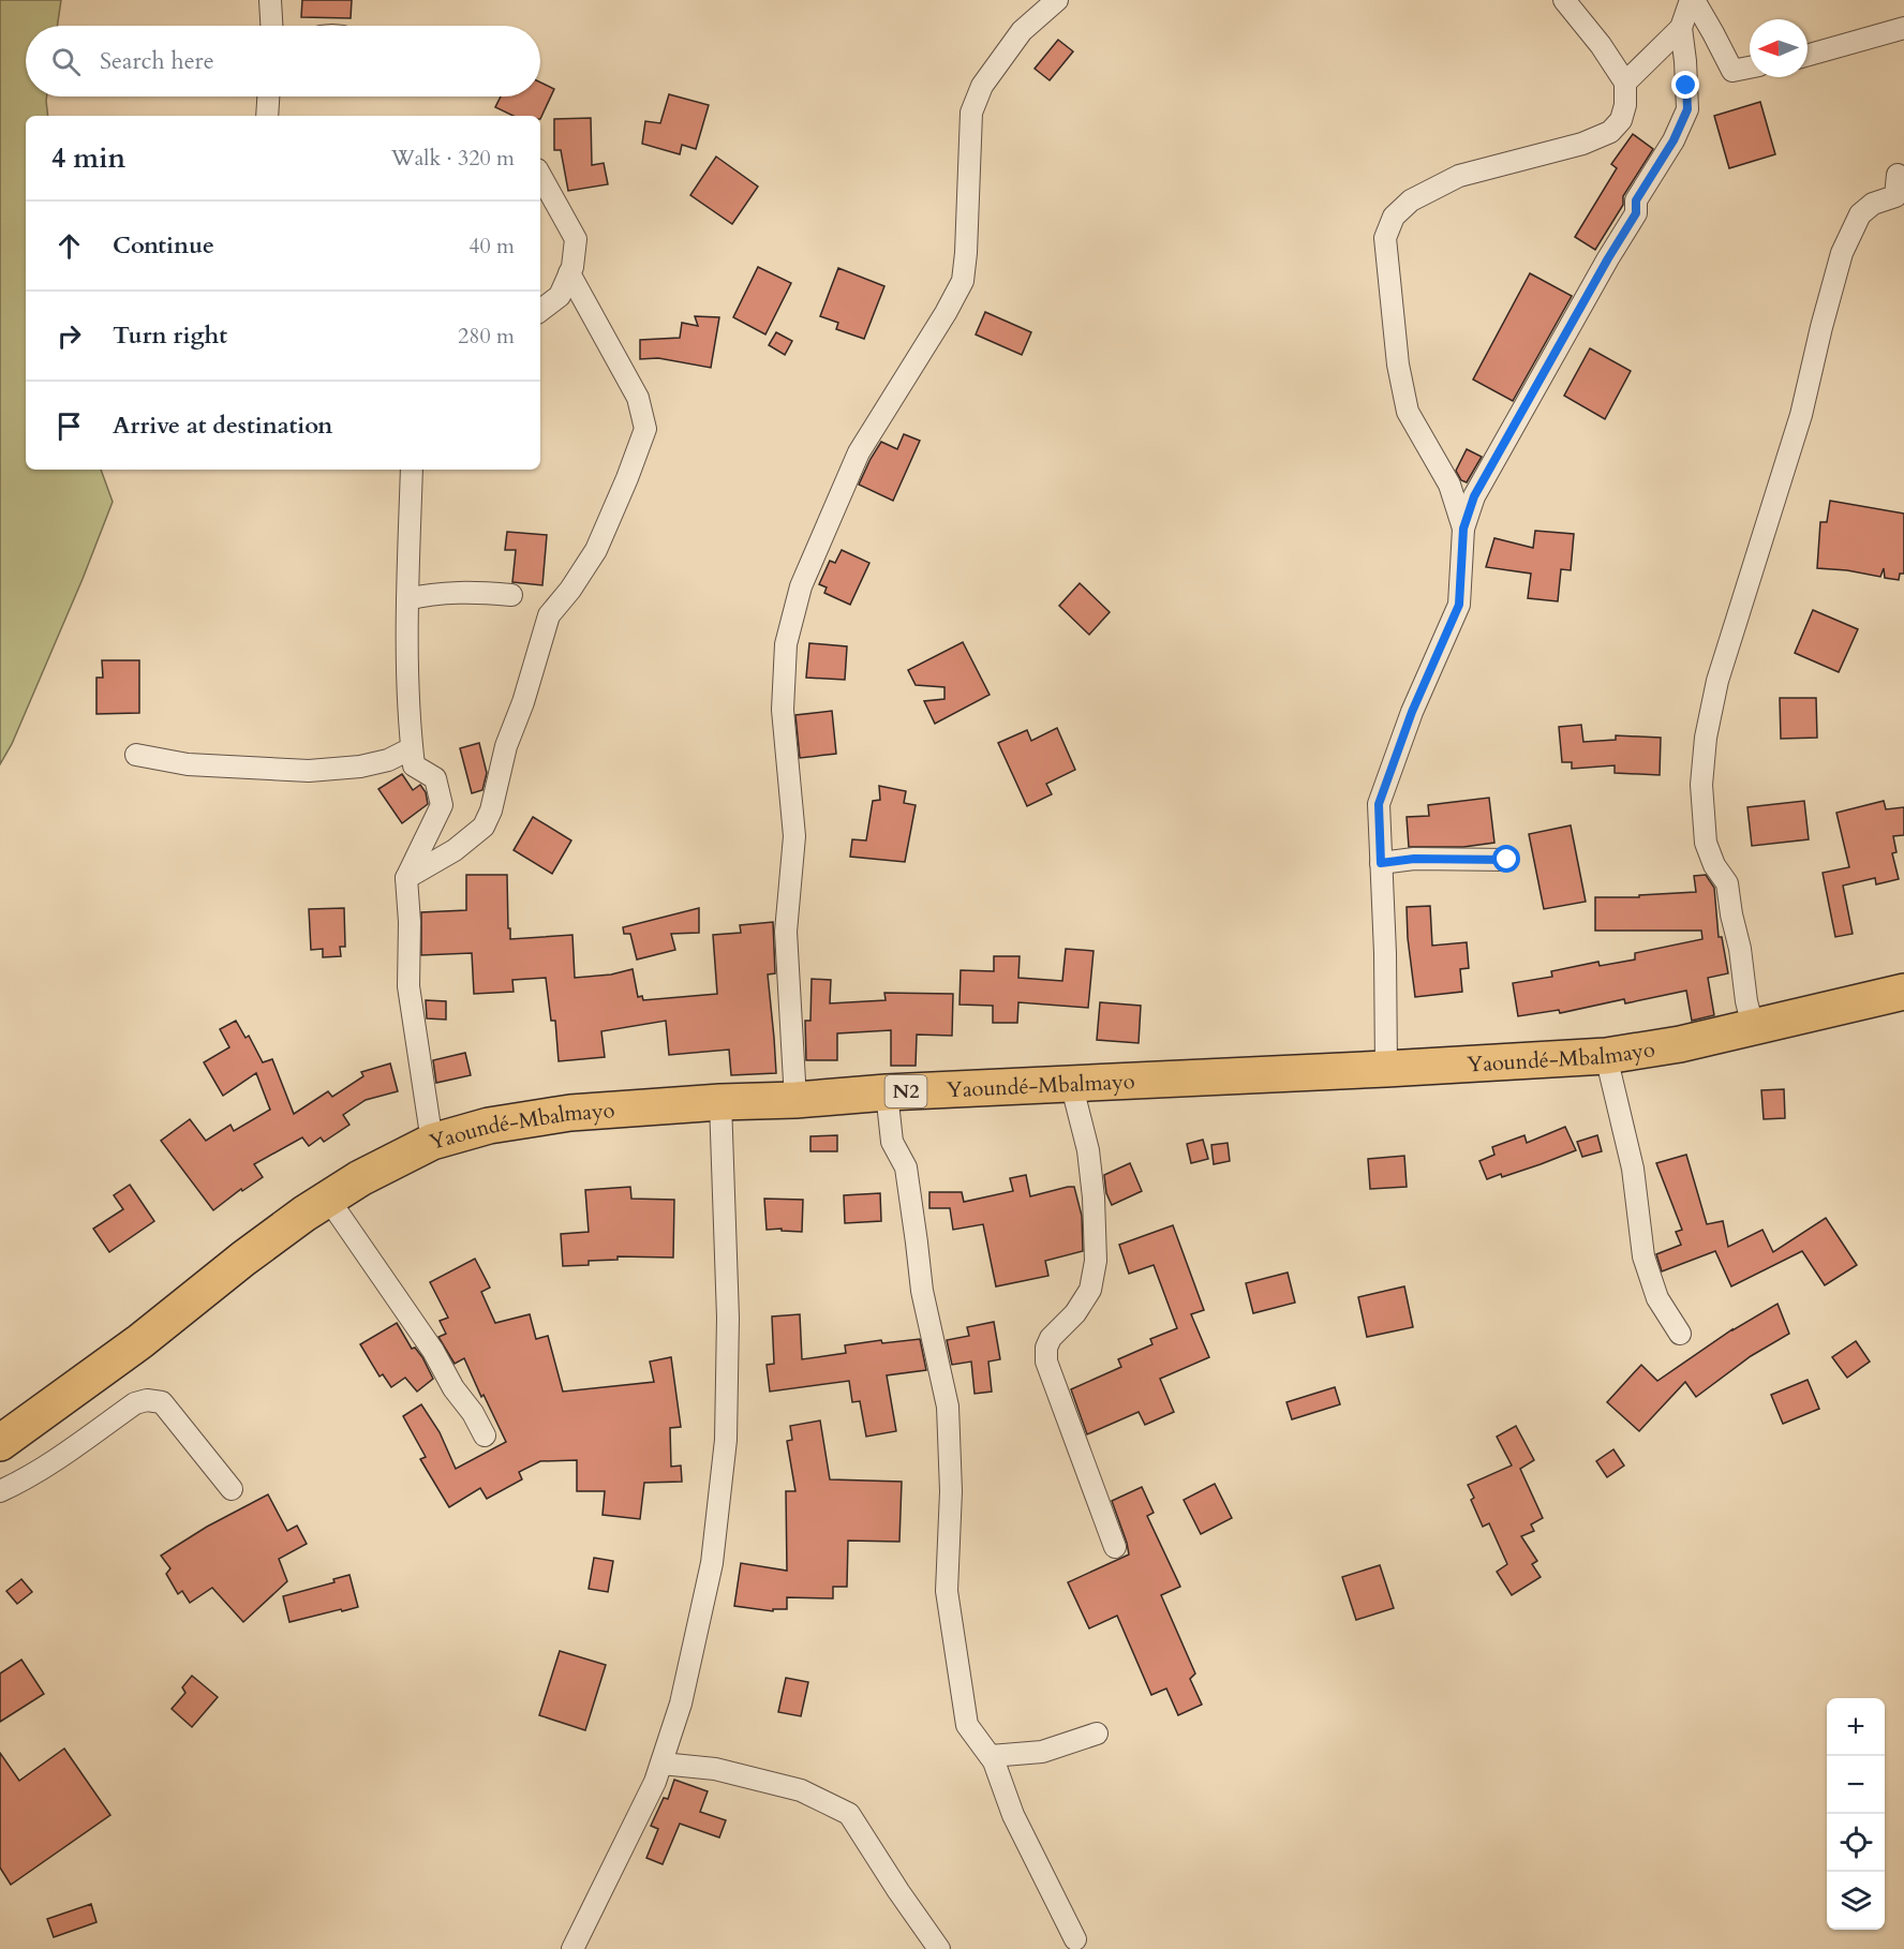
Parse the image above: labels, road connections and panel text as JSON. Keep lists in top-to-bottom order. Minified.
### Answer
{"streets":{"highway":["Yaoundé-Mbalmayo","N2"]},"north":"left","page":{"search":"Search here","heading":["4 min","Walk · 320 m"],"list":[["Continue","40 m"],["Turn right","280 m"],"Arrive at destination"],"map_buttons":["+","−"]}}
